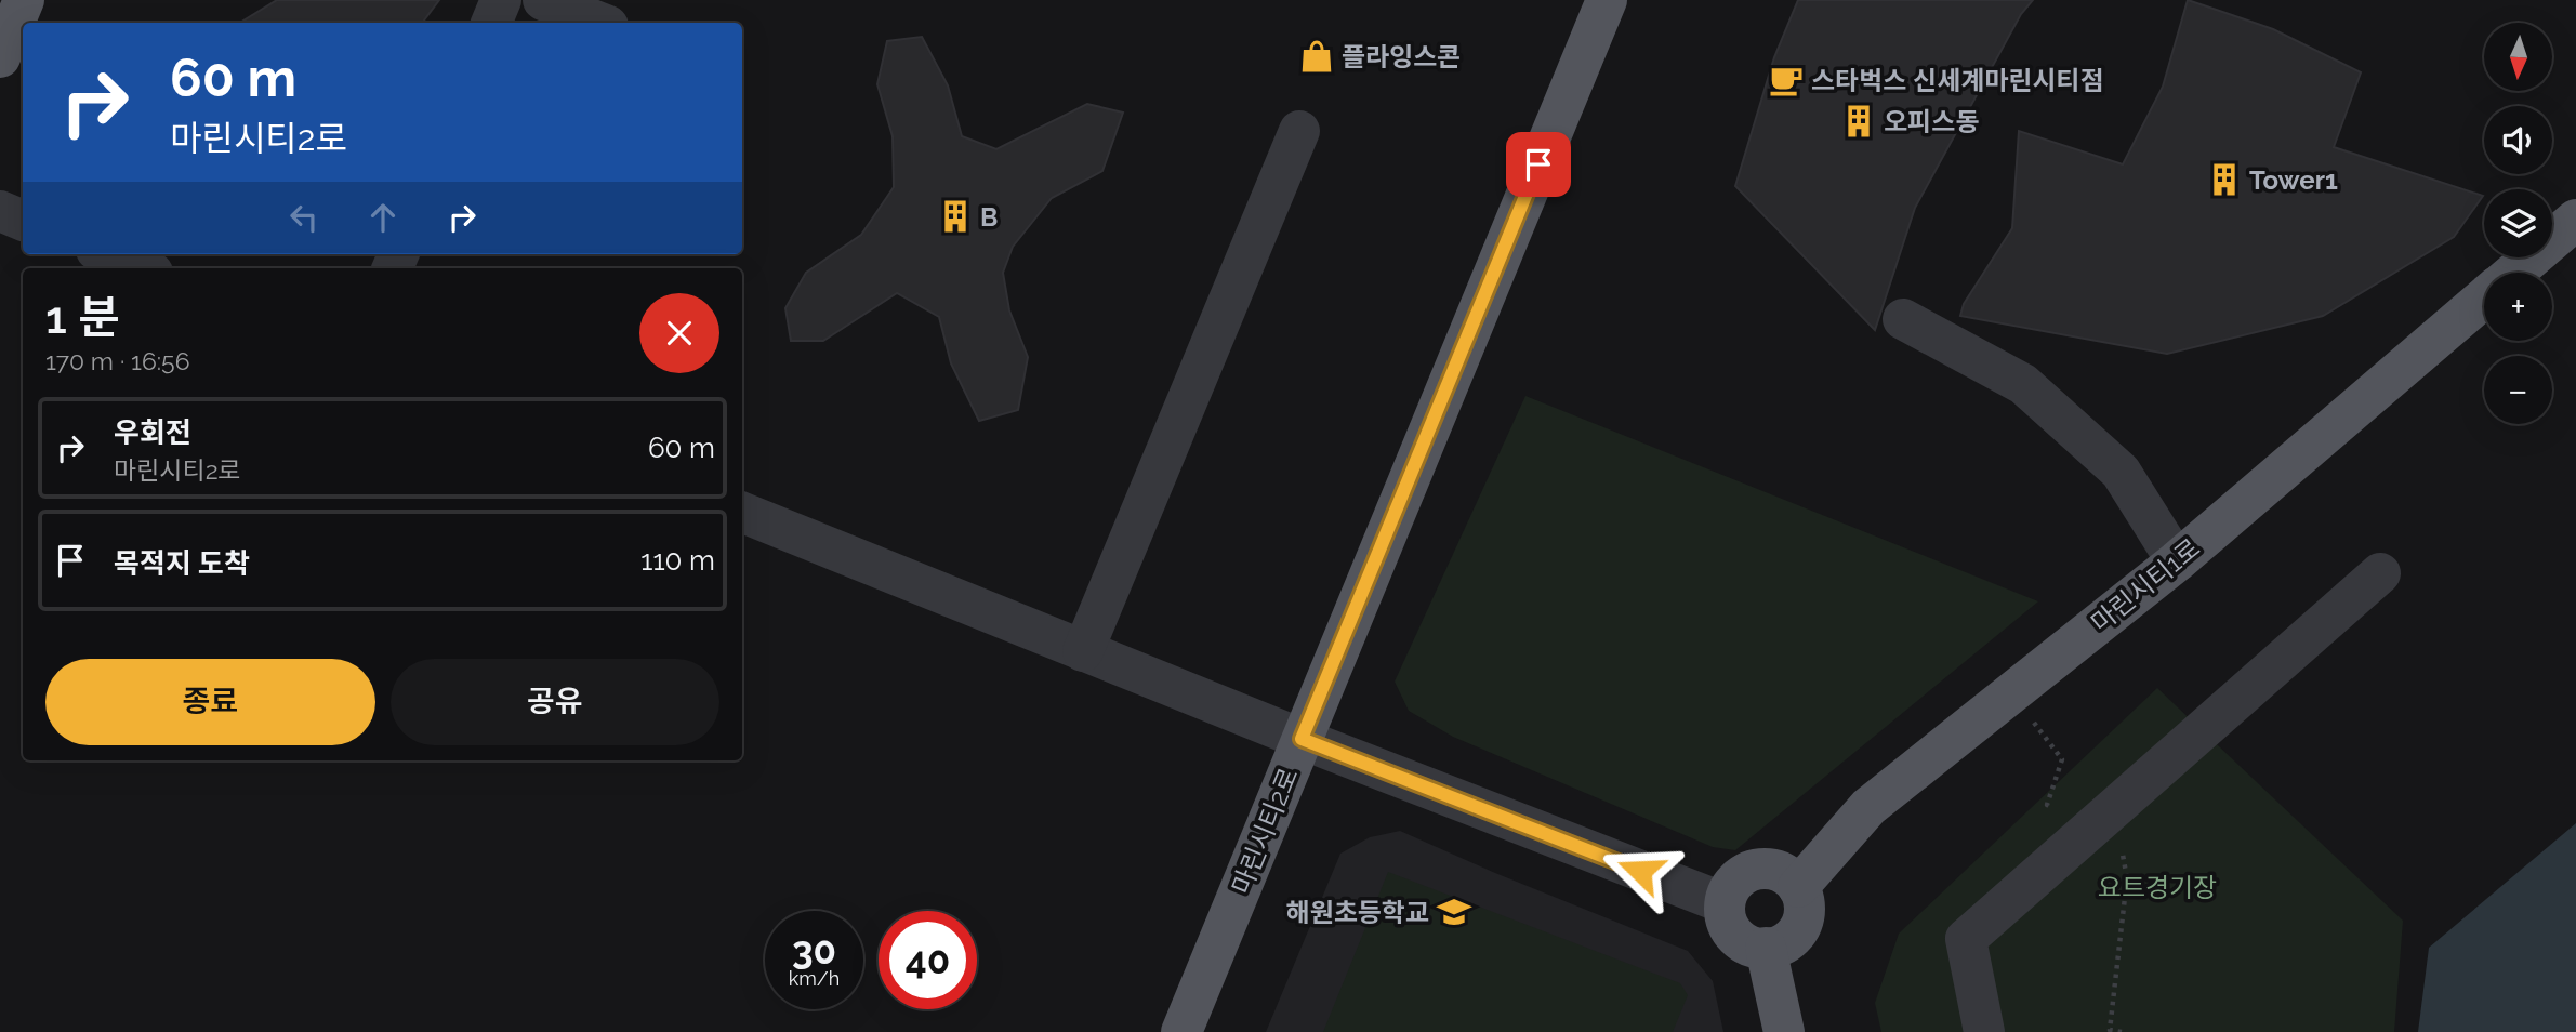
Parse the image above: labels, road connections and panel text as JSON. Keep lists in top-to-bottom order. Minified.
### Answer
{"streets":{"main road":["마린시티1로","마린시티2로"]},"parks":["요트경기장"],"places":{"shop":["플라잉스콘"],"cafe":["스타벅스 신세계마린시티점"],"building":["오피스동","Tower1","B"],"school or university":["해원초등학교"]},"north":"bottom","page":{"map_buttons":["+","−"],"turn":["60 m","마린시티2로"],"heading":["1 분","170 m · 16:56"],"list":[{"name":"우회전","note":"마린시티2로","value":"60 m"},{"name":"목적지 도착","value":"110 m"}],"buttons":["종료","공유"],"speed":"30 km/h","limit":"40"}}
